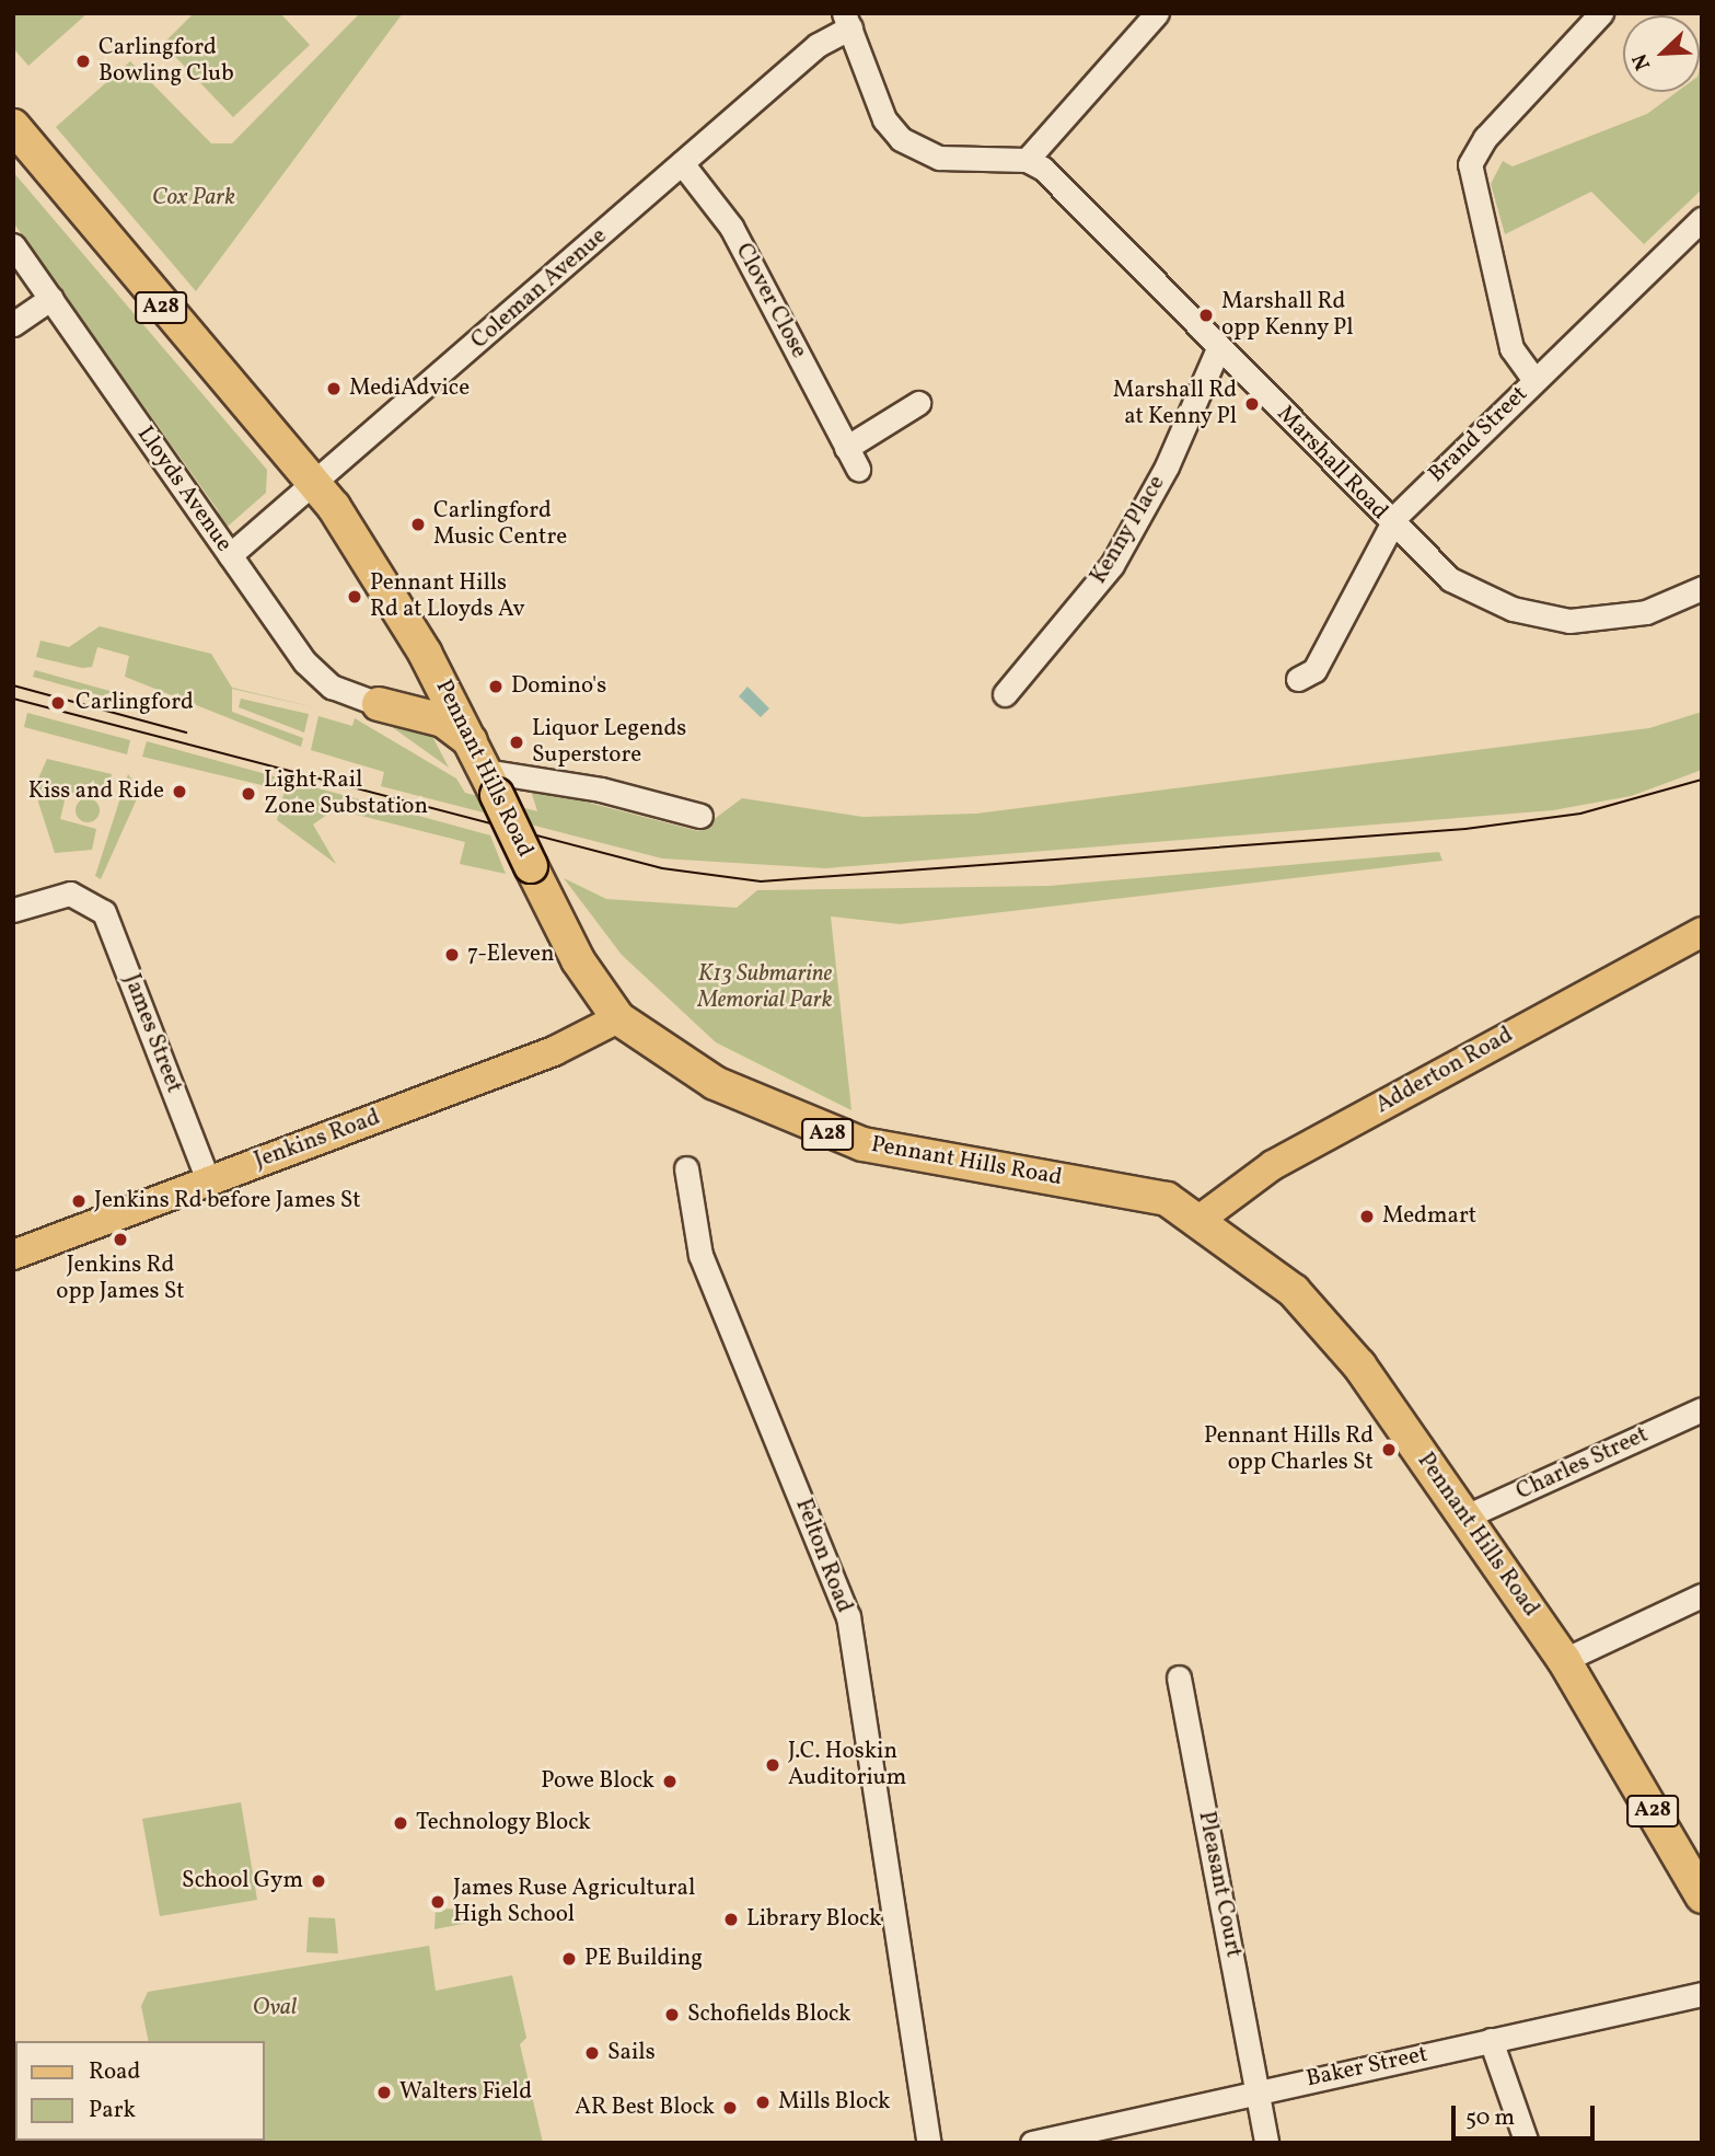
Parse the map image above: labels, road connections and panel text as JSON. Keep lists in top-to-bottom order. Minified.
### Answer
{"streets":{"highway":["A28","Pennant Hills Road"],"main road":["Adderton Road","Jenkins Road"],"street":["Coleman Avenue","Clover Close","Brand Street","Marshall Road","Lloyds Avenue","Kenny Place","James Street","Charles Street","Felton Road","Pleasant Court","Baker Street"]},"crossings":[["Coleman Avenue","Clover Close"],["Coleman Avenue","Lloyds Avenue"],["Coleman Avenue","Pennant Hills Road"],["Brand Street","Marshall Road"],["Marshall Road","Kenny Place"],["Pennant Hills Road","Adderton Road"],["Pennant Hills Road","Jenkins Road"],["Pennant Hills Road","Charles Street"],["James Street","Jenkins Road"],["Pleasant Court","Baker Street"]],"parks":["Cox Park","K13 Submarine Memorial Park","Oval"],"places":["Carlingford Bowling Club","Marshall Rd opp Kenny Pl","MediAdvice","Marshall Rd at Kenny Pl","Carlingford Music Centre","Pennant Hills Rd at Lloyds Av","Domino's","Carlingford","Liquor Legends Superstore","Kiss and Ride","Light Rail Zone Substation","7-Eleven","Jenkins Rd before James St","Medmart","Jenkins Rd opp James St","Pennant Hills Rd opp Charles St","J.C. Hoskin Auditorium","Powe Block","Technology Block","School Gym","James Ruse Agricultural High School","Library Block","PE Building","Schofields Block","Sails","Walters Field","Mills Block","AR Best Block"],"legend":["Road","Park"],"scale_bar":"50 m","north":"bottom left"}
